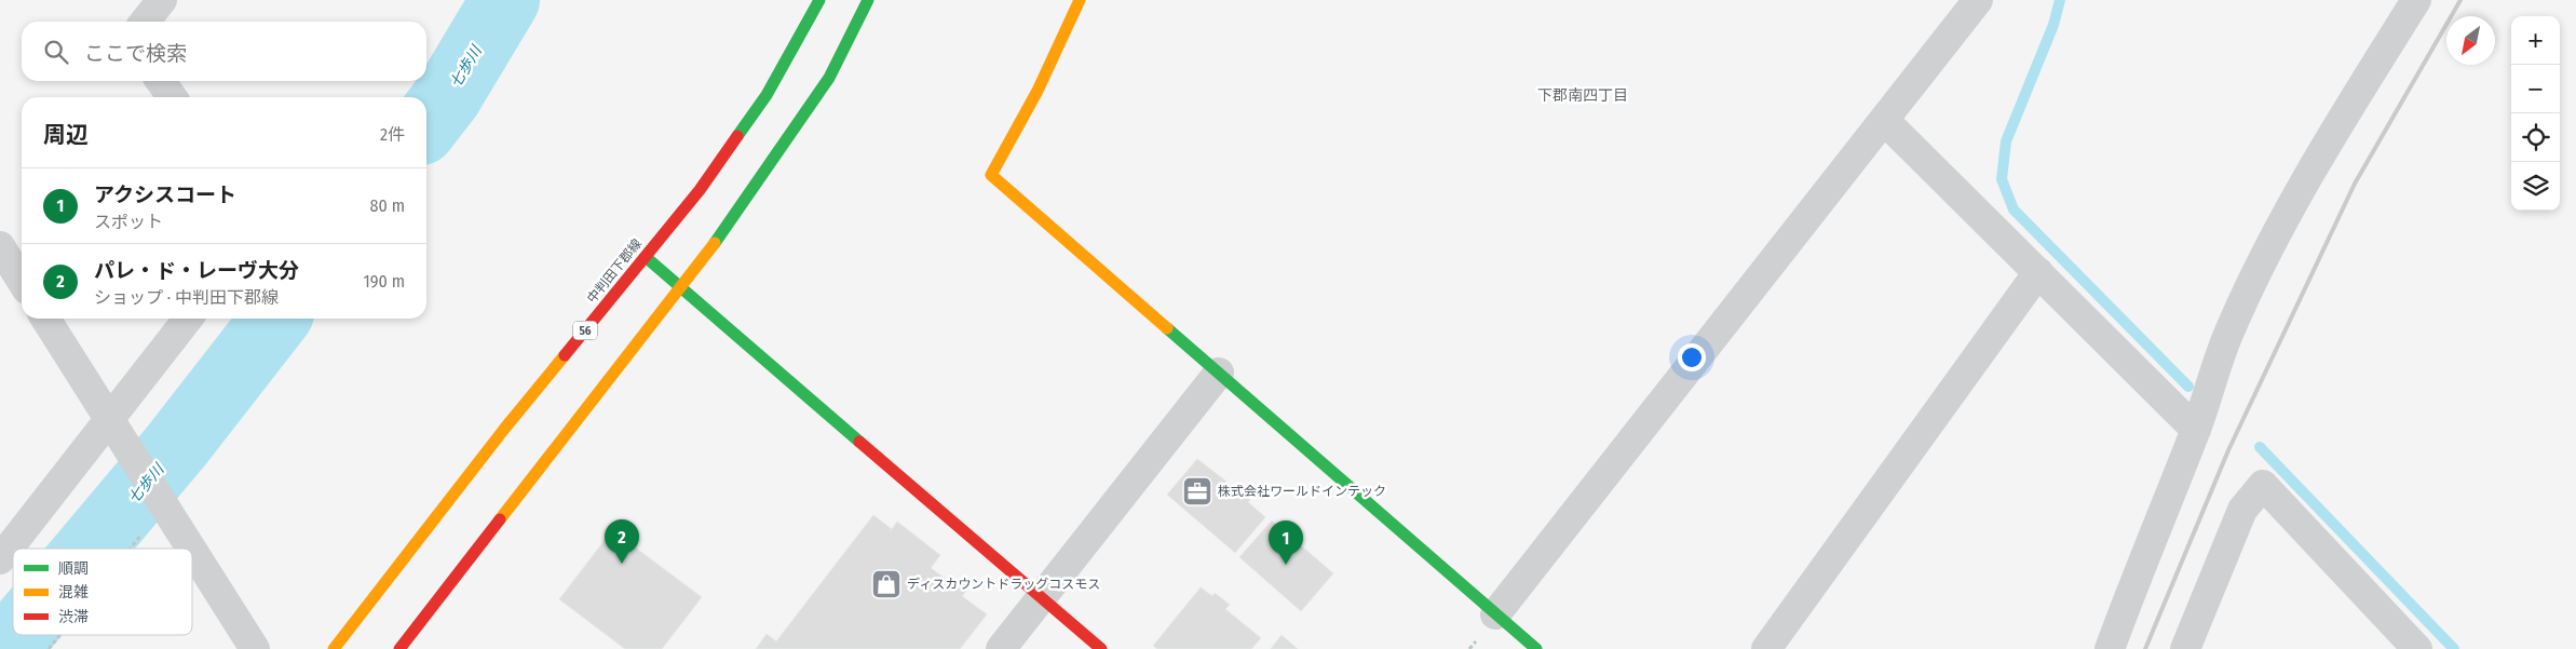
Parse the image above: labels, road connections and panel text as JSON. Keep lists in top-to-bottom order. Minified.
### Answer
{"streets":{"main road":["中判田下郡線","56"]},"districts":["下郡南四丁目"],"water":["七歩川"],"places":{"office":["株式会社ワールドインテック"],"shop":["ディスカウントドラッグコスモス"]},"legend":["順調","混雑","渋滞"],"north":"bottom left","page":{"map_buttons":["+","−"],"search":"ここで検索","heading":["周辺","2件"],"list":[{"mark":"1","name":"アクシスコート","note":"スポット","value":"80 m"},{"mark":"2","name":"パレ・ド・レーヴ大分","note":"ショップ · 中判田下郡線","value":"190 m"}],"pins":["2","1"]}}
